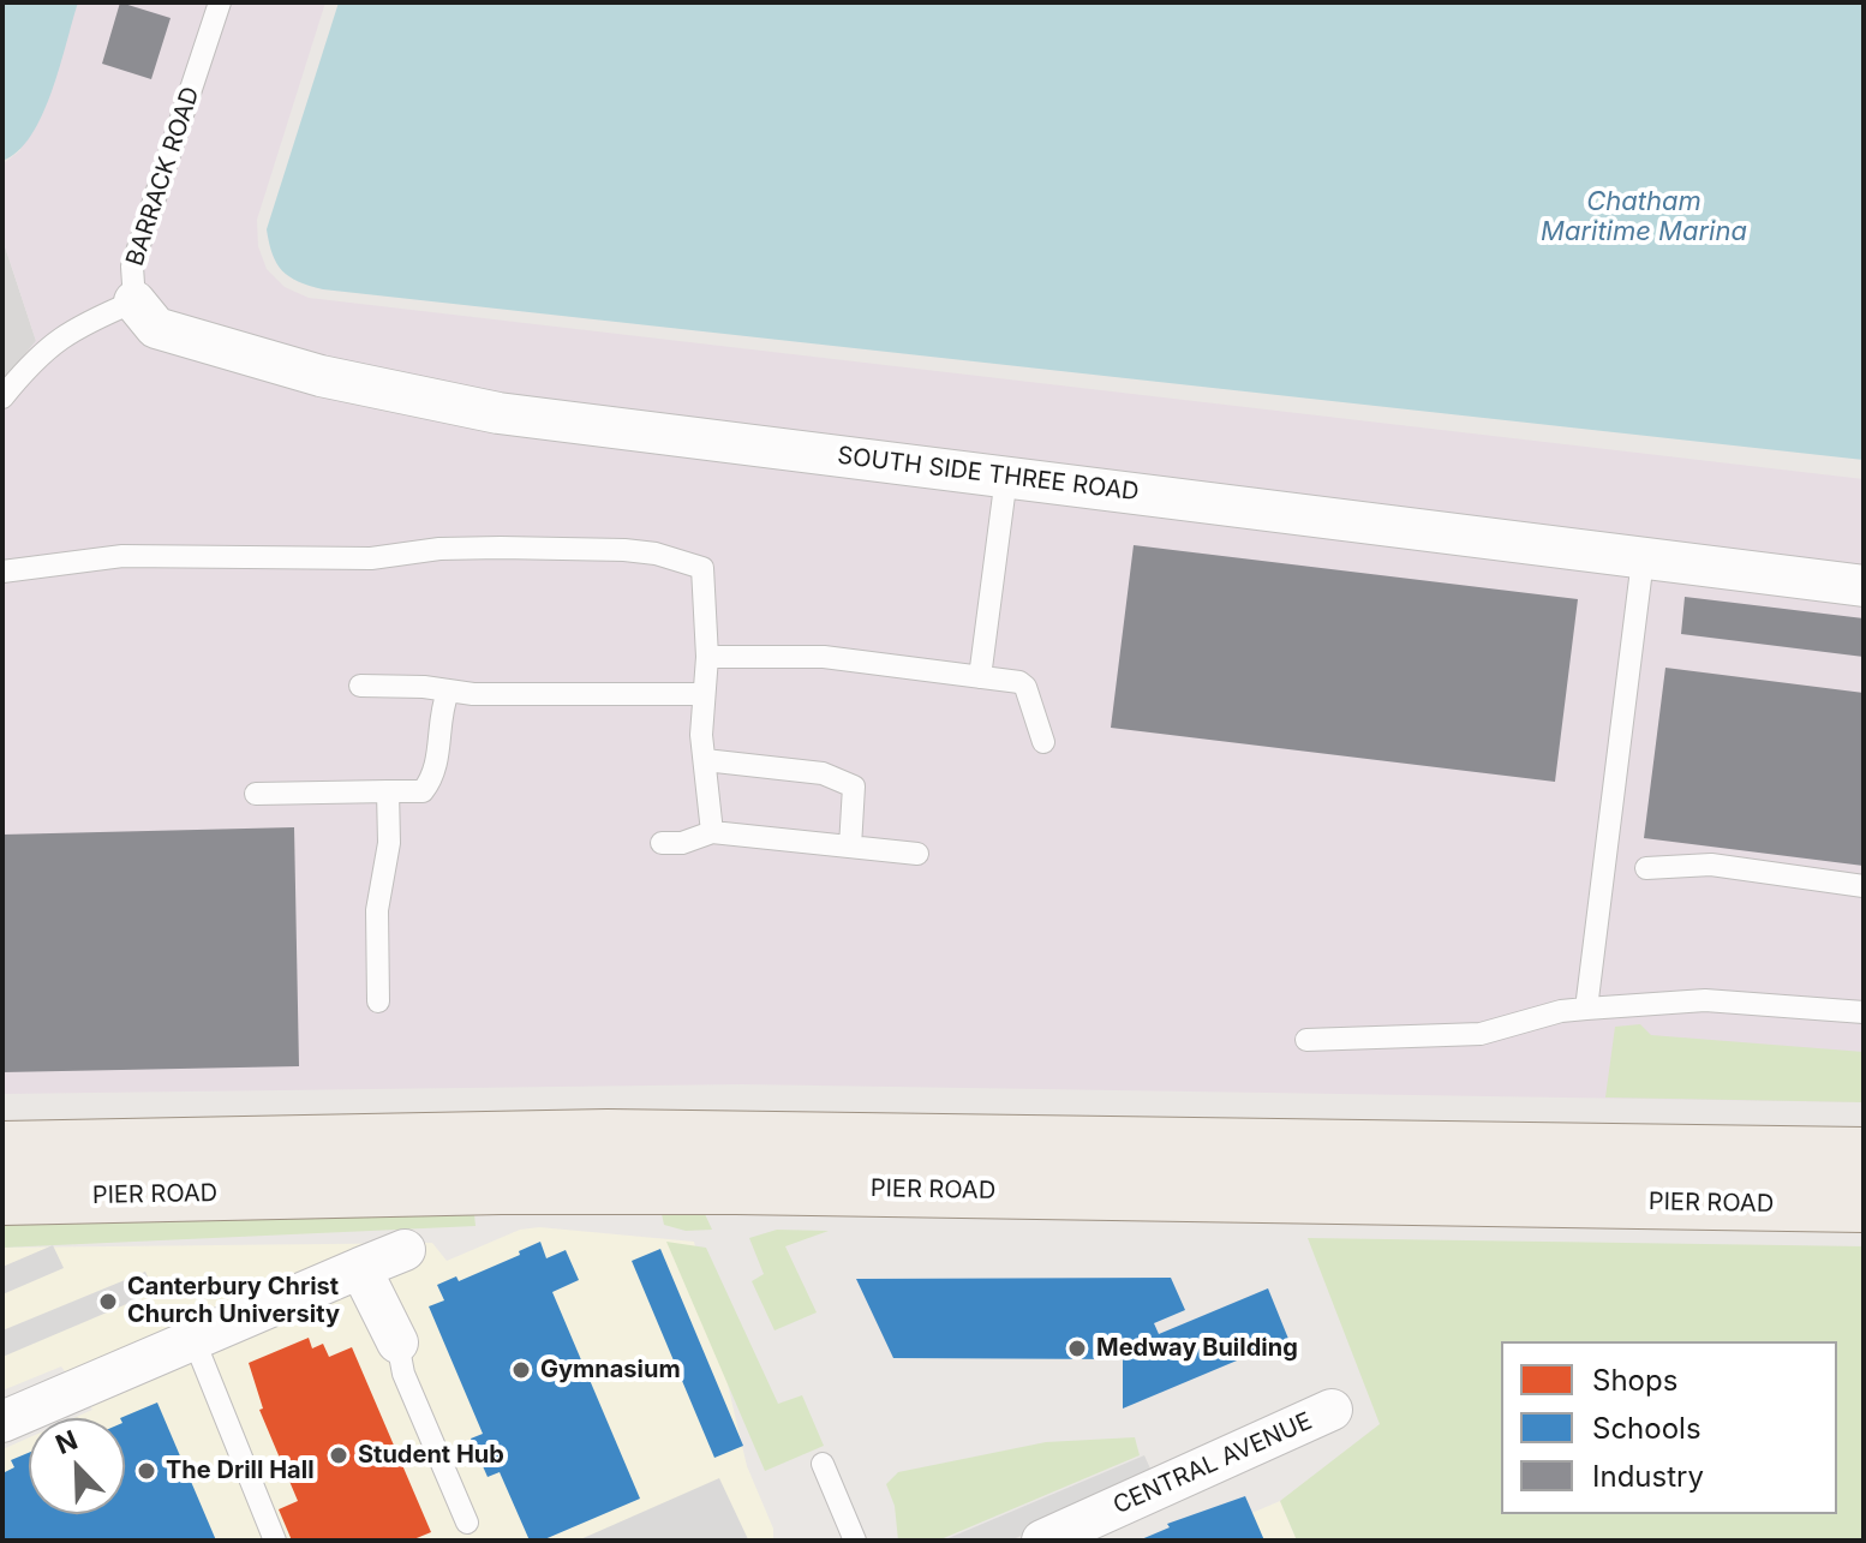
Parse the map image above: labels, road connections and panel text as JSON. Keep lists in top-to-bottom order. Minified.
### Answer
{"streets":{"main road":["PIER ROAD"],"street":["SOUTH SIDE THREE ROAD","CENTRAL AVENUE"],"lane":["BARRACK ROAD"]},"crossings":[["BARRACK ROAD","SOUTH SIDE THREE ROAD"]],"water":["Chatham Maritime Marina"],"places":["Canterbury Christ Church University","Medway Building","Gymnasium","Student Hub","The Drill Hall"],"legend":["Shops","Schools","Industry"],"north":"top left"}
